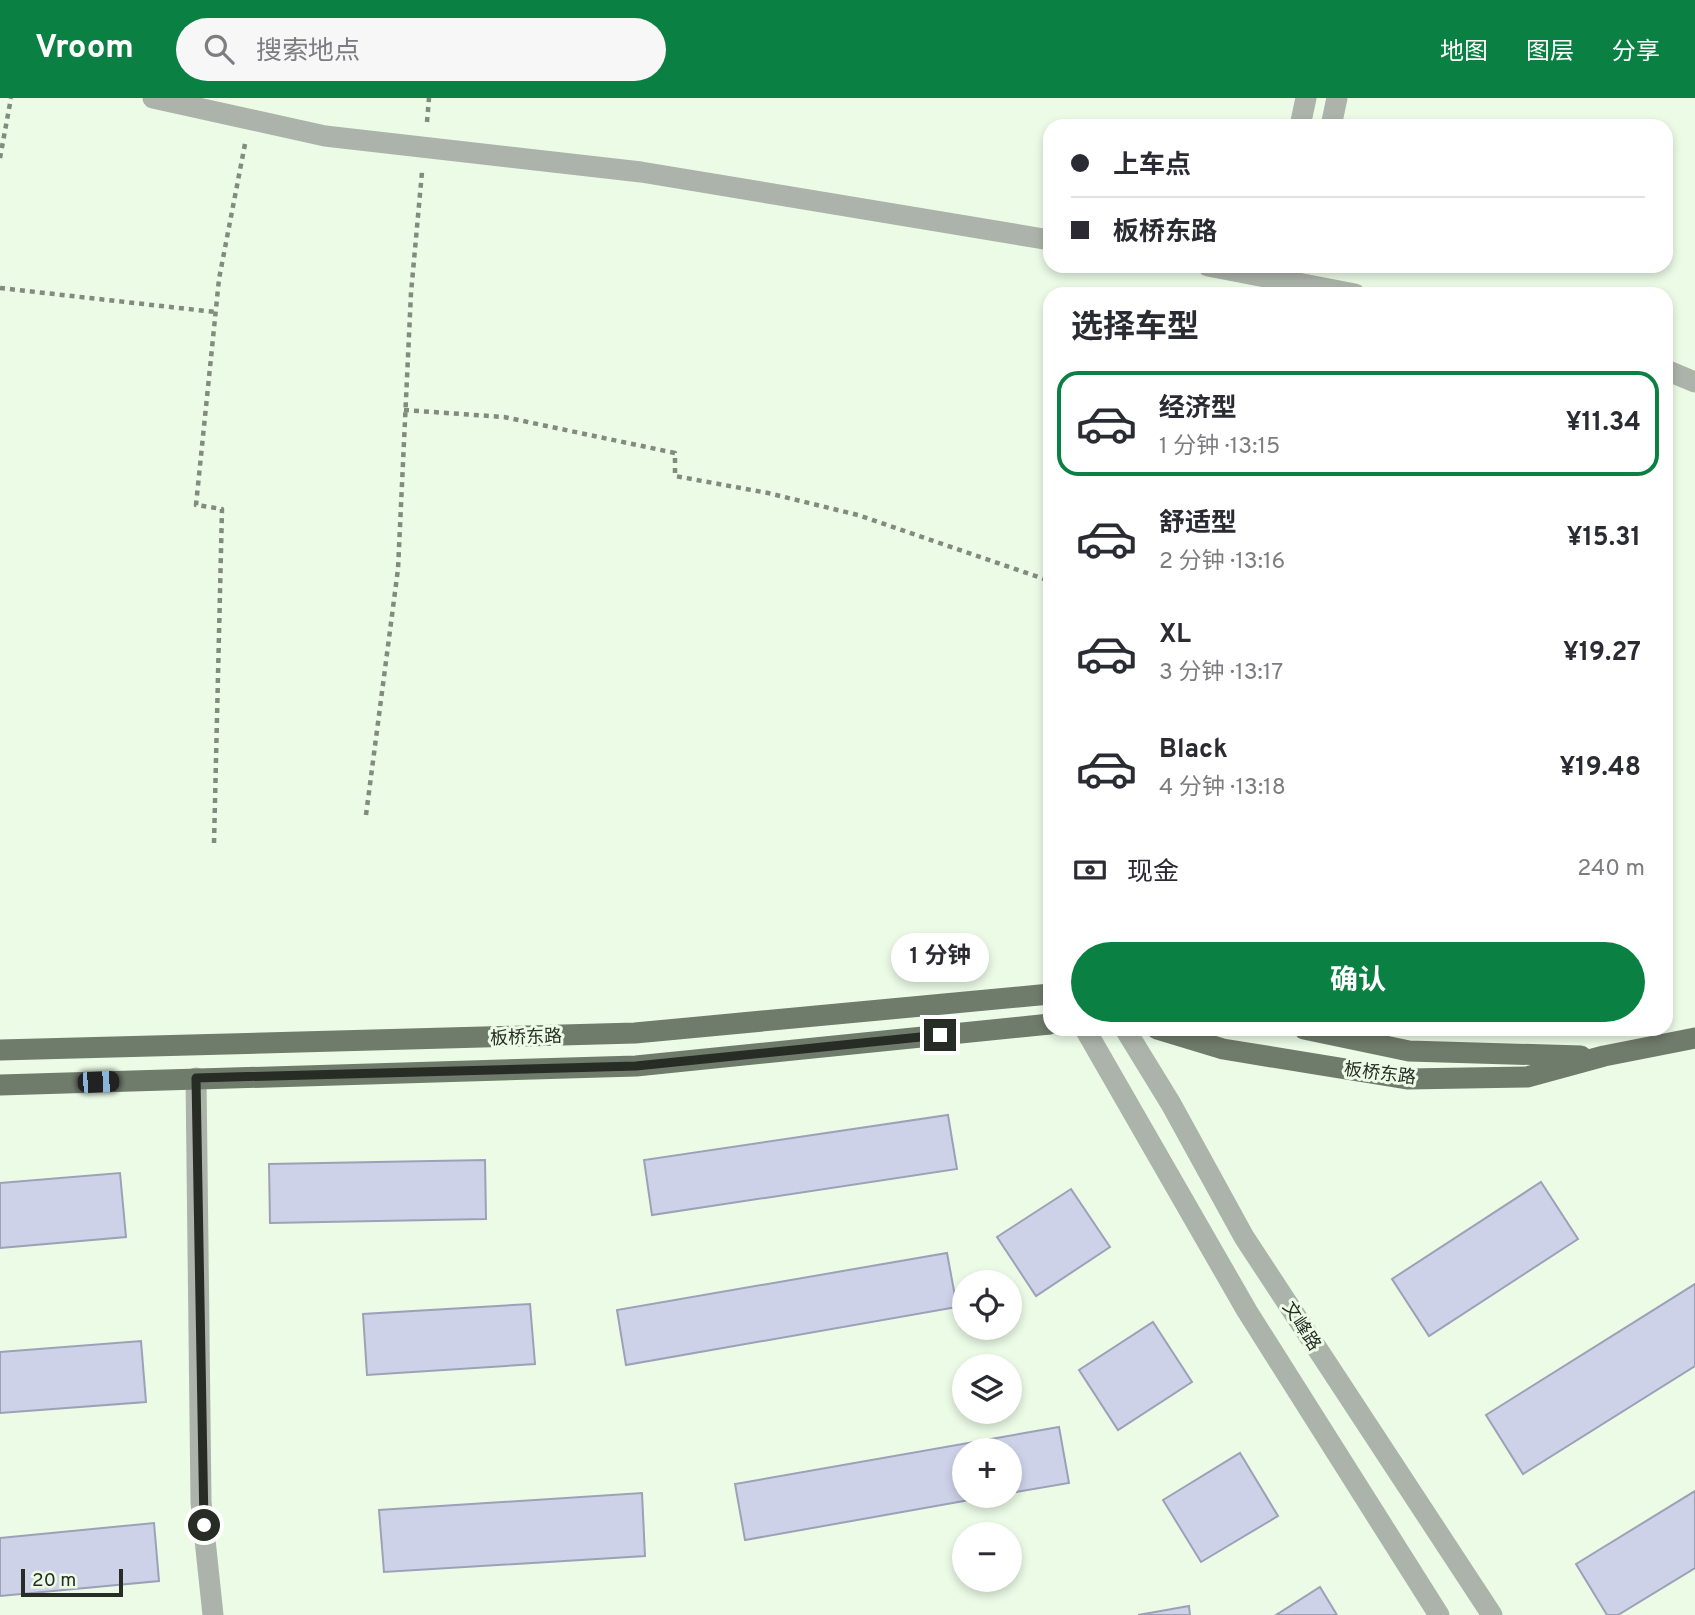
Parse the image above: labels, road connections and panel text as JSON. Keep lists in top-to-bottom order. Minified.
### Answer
{"streets":{"main road":["板桥东路"],"street":["文峰路"]},"scale_bar":"20 m","page":{"header":"Vroom","search":"搜索地点","nav":["地图","图层","分享"],"banner":["上车点","板桥东路"],"heading":"选择车型","list":[{"name":"经济型","note":"1 分钟 · 13:15","value":"¥11.34"},{"name":"舒适型","note":"2 分钟 · 13:16","value":"¥15.31"},{"name":"XL","note":"3 分钟 · 13:17","value":"¥19.27"},{"name":"Black","note":"4 分钟 · 13:18","value":"¥19.48"}],"pay":["现金","240 m"],"buttons":"确认","bubble":"1 分钟","map_buttons":["+","−"],"scale":"20 m"}}
